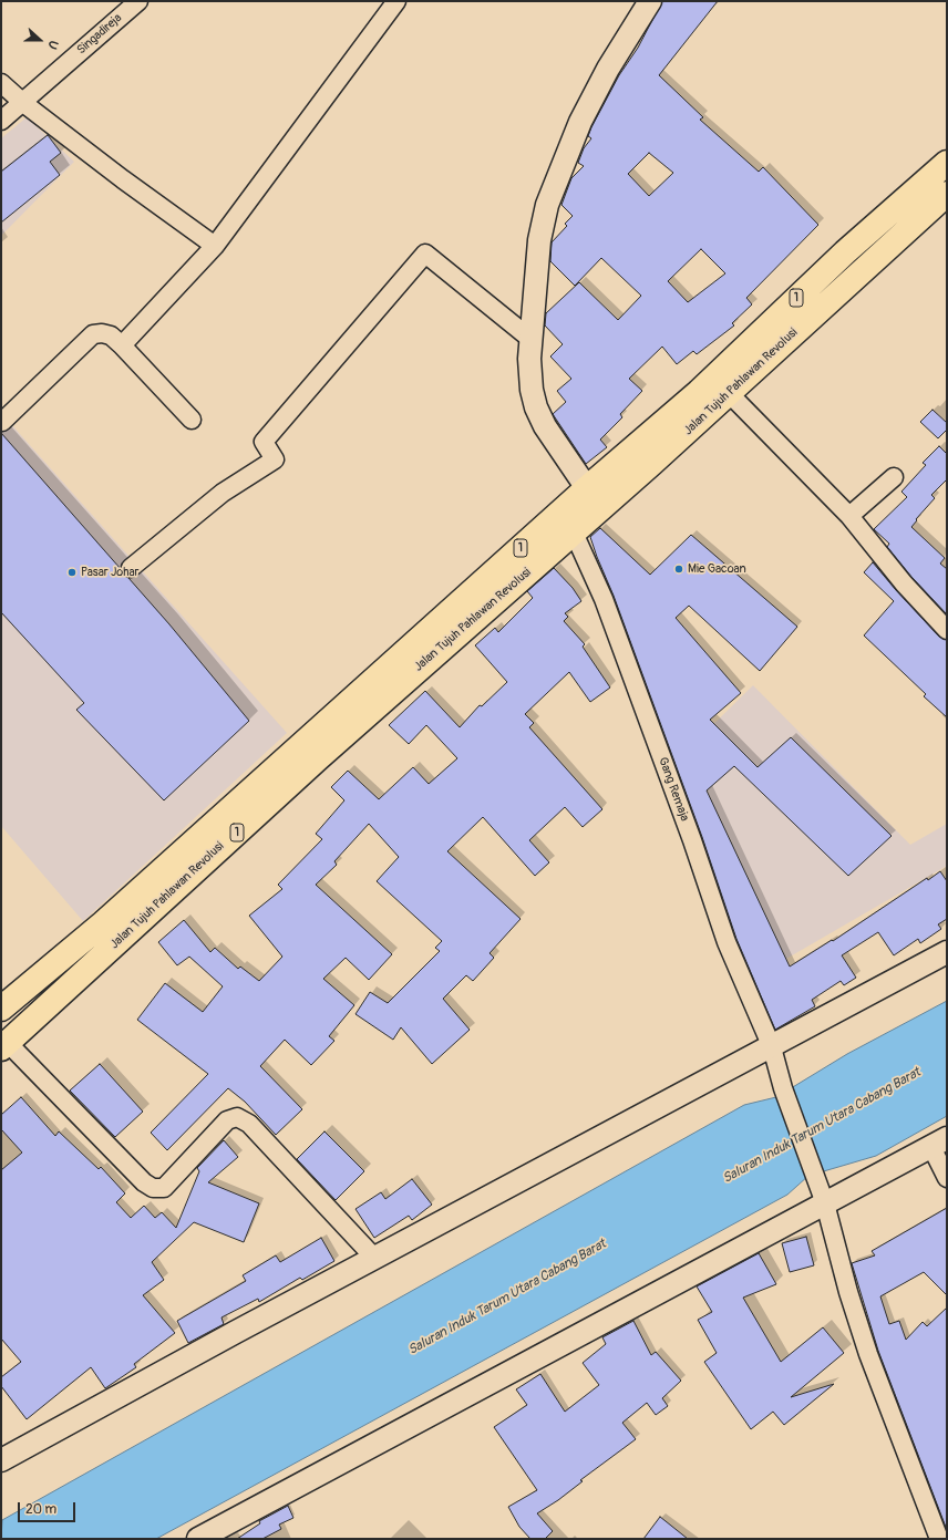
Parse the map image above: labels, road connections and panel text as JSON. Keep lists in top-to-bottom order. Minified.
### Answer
{"streets":{"main road":["1","Jalan Tujuh Pahlawan Revolusi"],"street":["Singadireja","Gang Remaja"]},"crossings":[["Jalan Tujuh Pahlawan Revolusi","Gang Remaja"]],"water":["Saluran Induk Tarum Utara Cabang Barat"],"places":["Mie Gacoan","Pasar Johar"],"scale_bar":"20 m","north":"right"}
